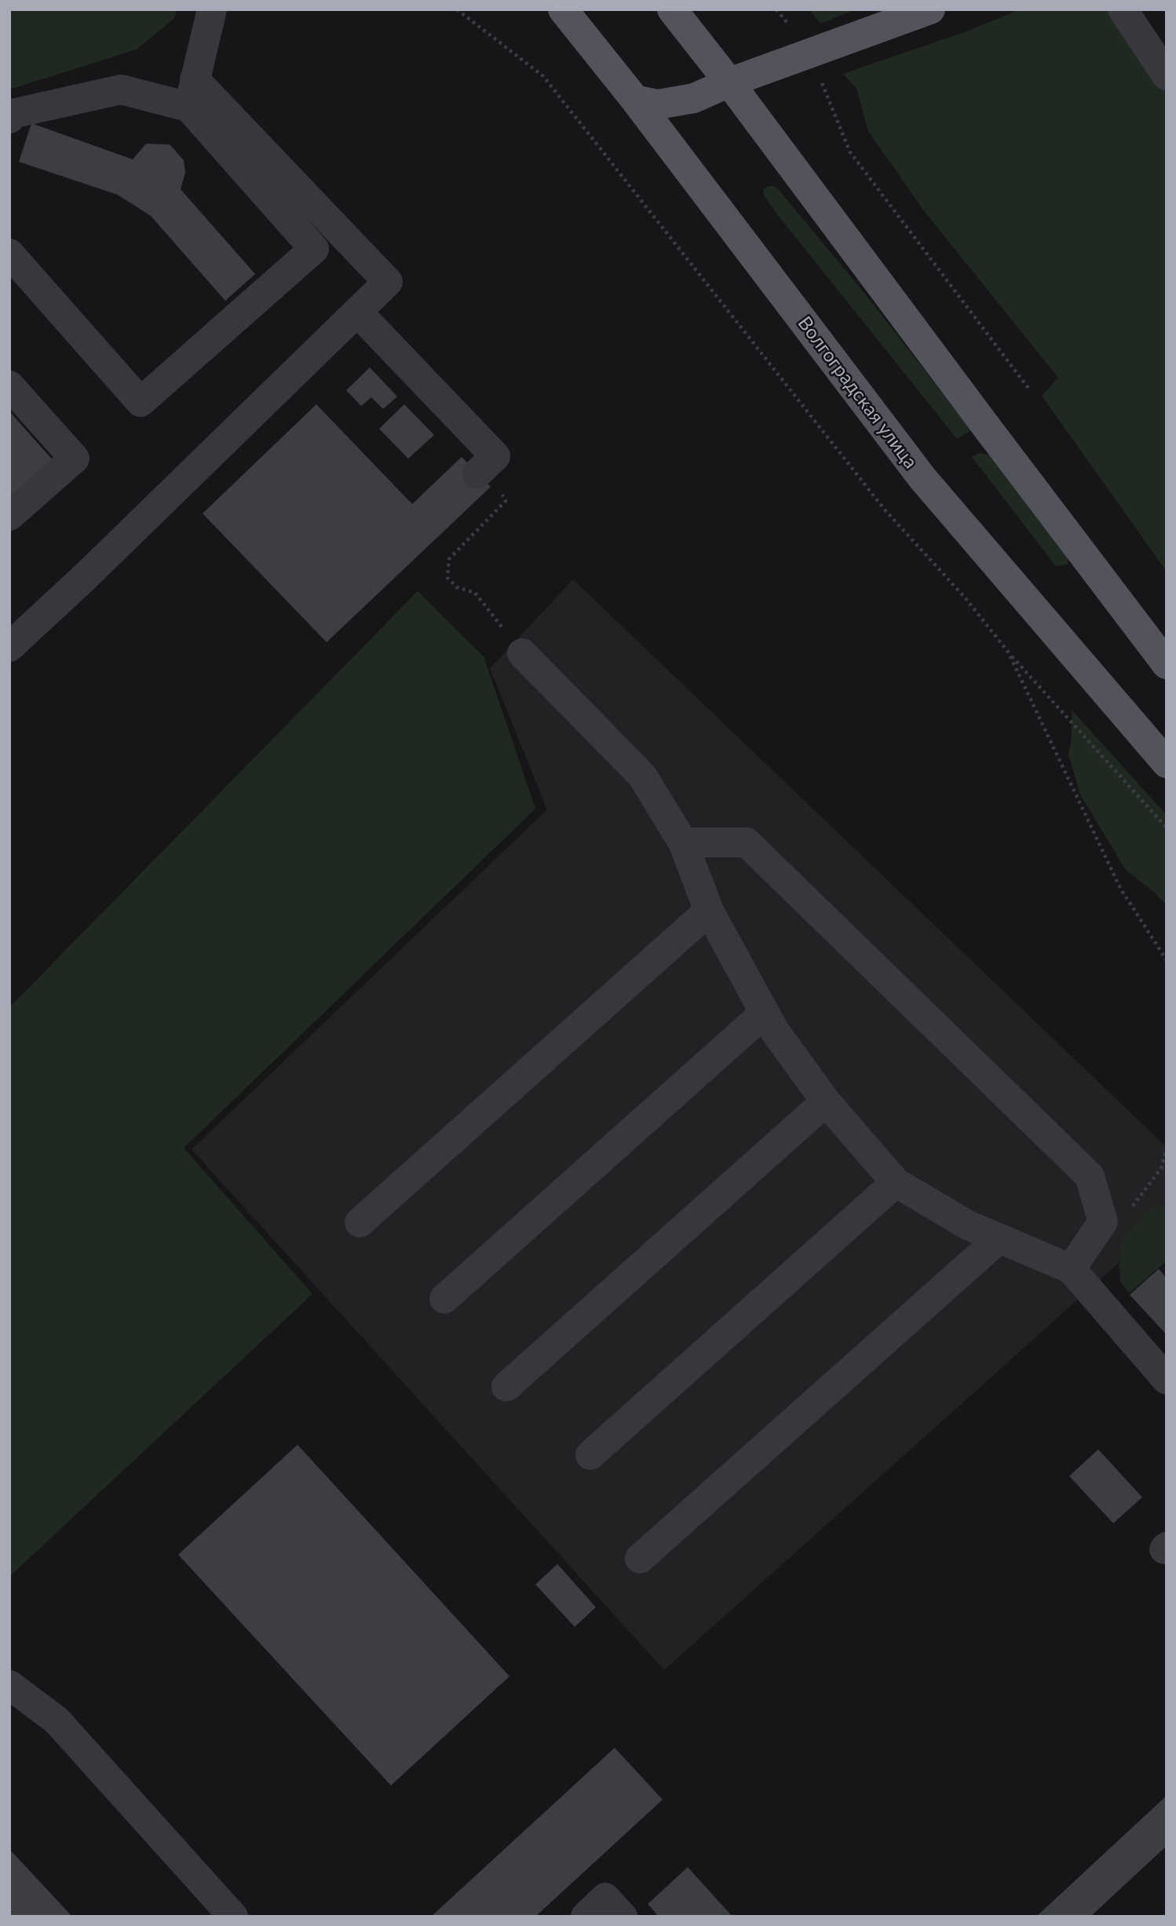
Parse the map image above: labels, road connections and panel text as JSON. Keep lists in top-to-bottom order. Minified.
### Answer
{"streets":{"main road":["Волгоградская улица"]}}
